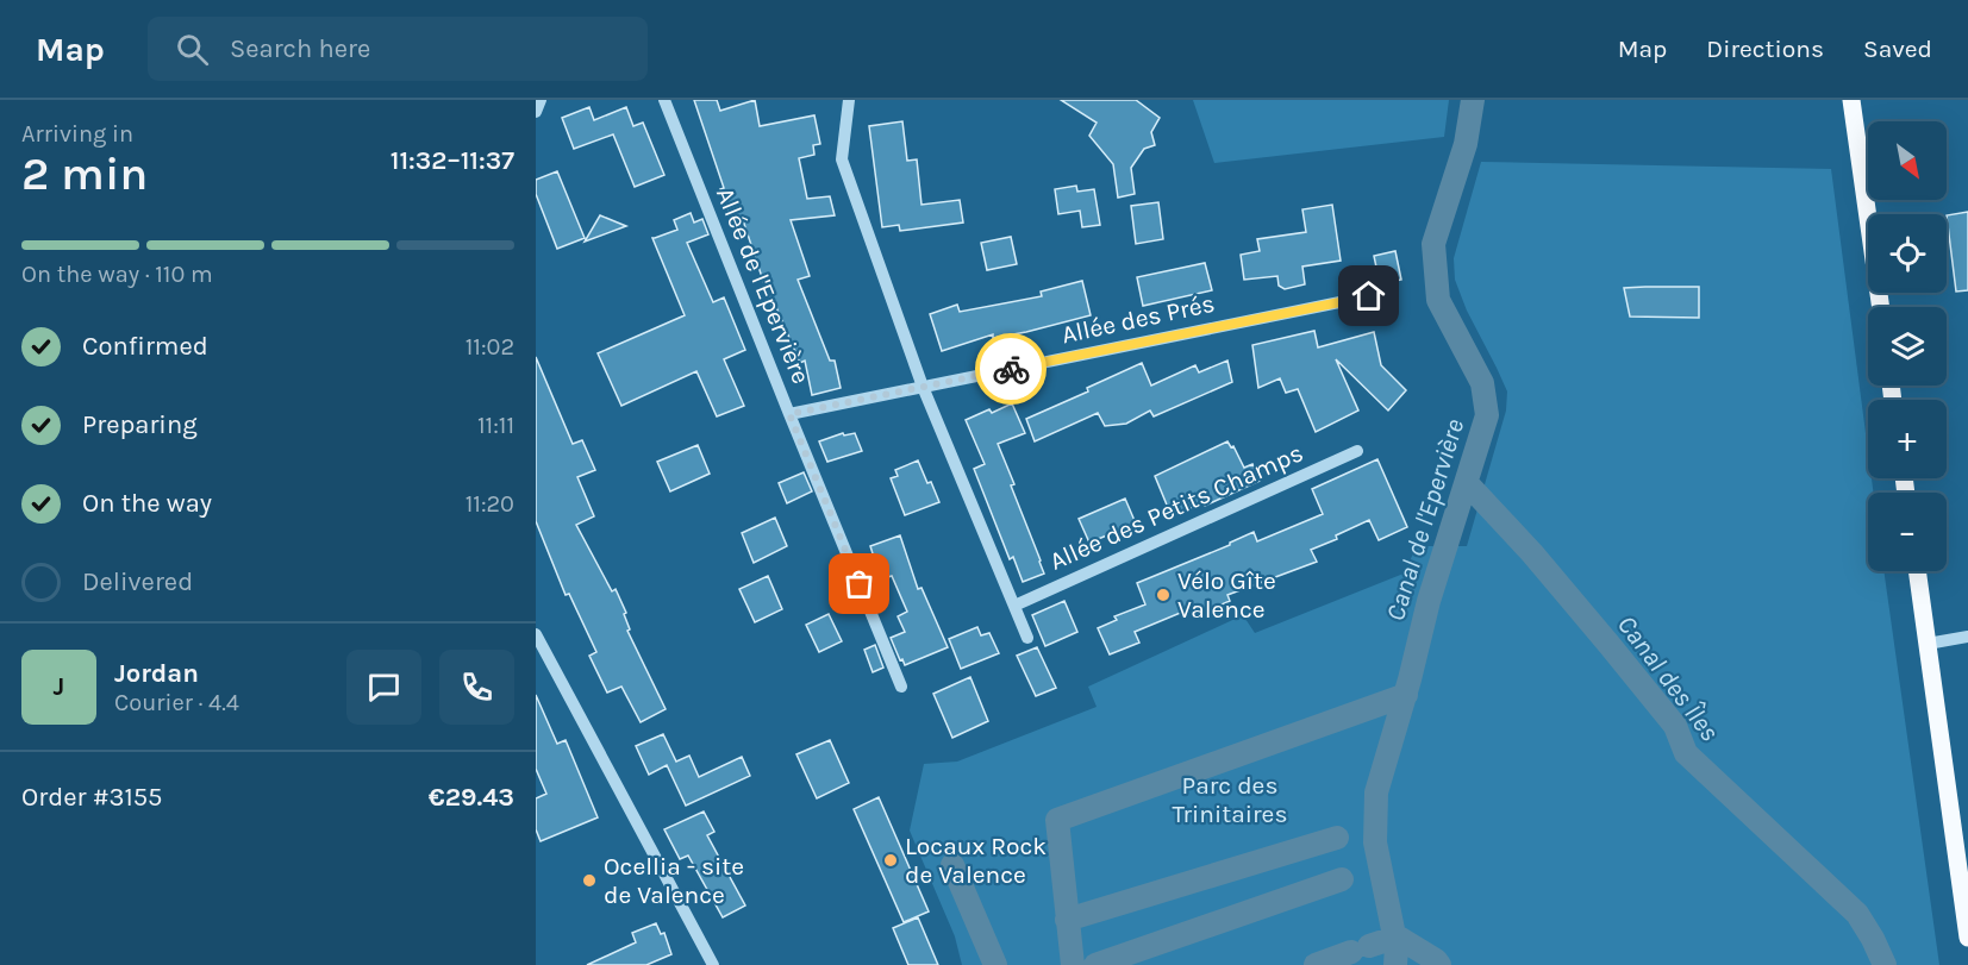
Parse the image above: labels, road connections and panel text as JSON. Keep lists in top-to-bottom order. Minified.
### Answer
{"streets":{"street":["Allée de l'Epervière","Allée des Prés","Allée des Petits Champs"]},"crossings":[["Allée de l'Epervière","Allée des Prés"]],"water":["Canal de l'Epervière","Canal des Îles"],"parks":["Parc des Trinitaires"],"places":["Vélo Gîte Valence","Locaux Rock de Valence","Ocellia - site de Valence"],"north":"bottom right","page":{"header":"Map","search":"Search here","nav":["Map","Directions","Saved"],"heading":["2 min","Arriving in","11:32–11:37"],"panel":["Jordan","Courier · 4.4","Order #3155","€29.43"],"map_buttons":["+","−"],"bar":"On the way · 110 m","list":[["Confirmed","11:02"],["Preparing","11:11"],["On the way","11:20"],"Delivered"],"round":"J"}}
